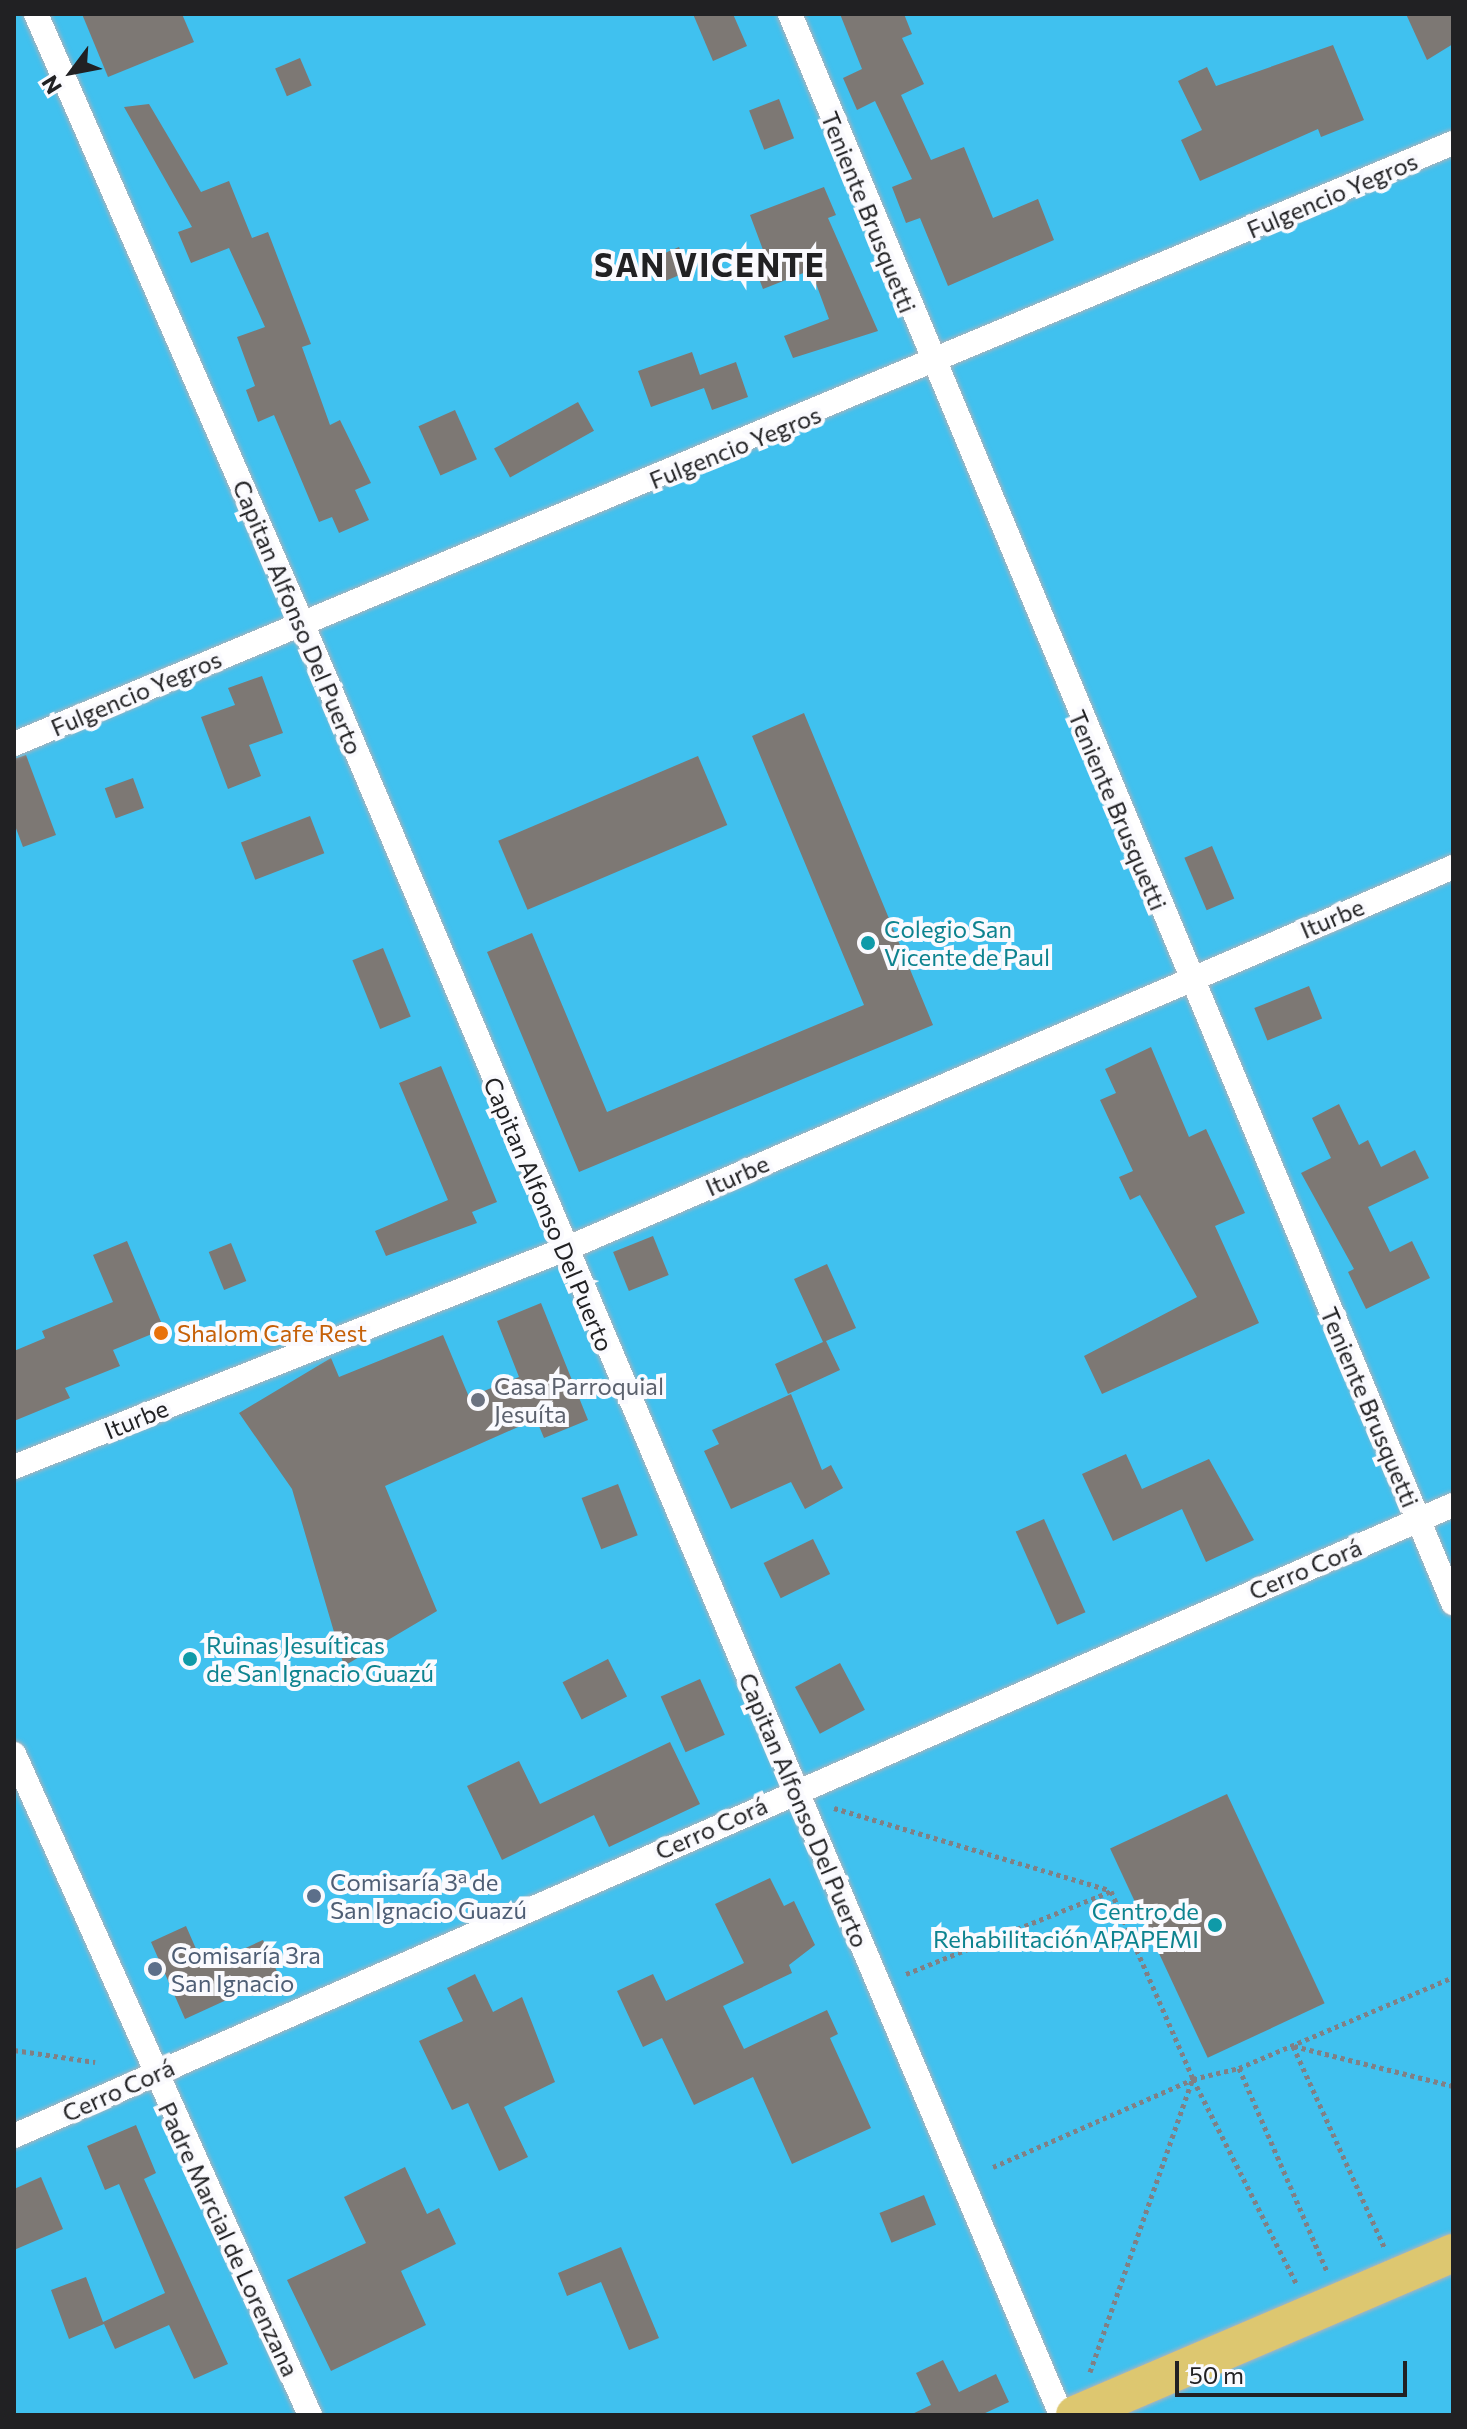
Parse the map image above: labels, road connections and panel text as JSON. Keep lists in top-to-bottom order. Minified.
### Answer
{"streets":{"street":["Fulgencio Yegros","Teniente Brusquetti","Capitan Alfonso Del Puerto","Iturbe","Cerro Corá","Padre Marcial de Lorenzana"]},"crossings":[["Fulgencio Yegros","Teniente Brusquetti"],["Fulgencio Yegros","Capitan Alfonso Del Puerto"],["Teniente Brusquetti","Iturbe"],["Teniente Brusquetti","Cerro Corá"],["Capitan Alfonso Del Puerto","Iturbe"],["Capitan Alfonso Del Puerto","Cerro Corá"],["Cerro Corá","Padre Marcial de Lorenzana"]],"districts":["SAN VICENTE"],"places":["Colegio San Vicente de Paul","Shalom Cafe Rest","Casa Parroquial Jesuíta","Ruinas Jesuíticas de San Ignacio Guazú","Comisaría 3ª de San Ignacio Guazú","Centro de Rehabilitación APAPEMI","Comisaría 3ra San Ignacio"],"scale_bar":"50 m","north":"bottom left"}
